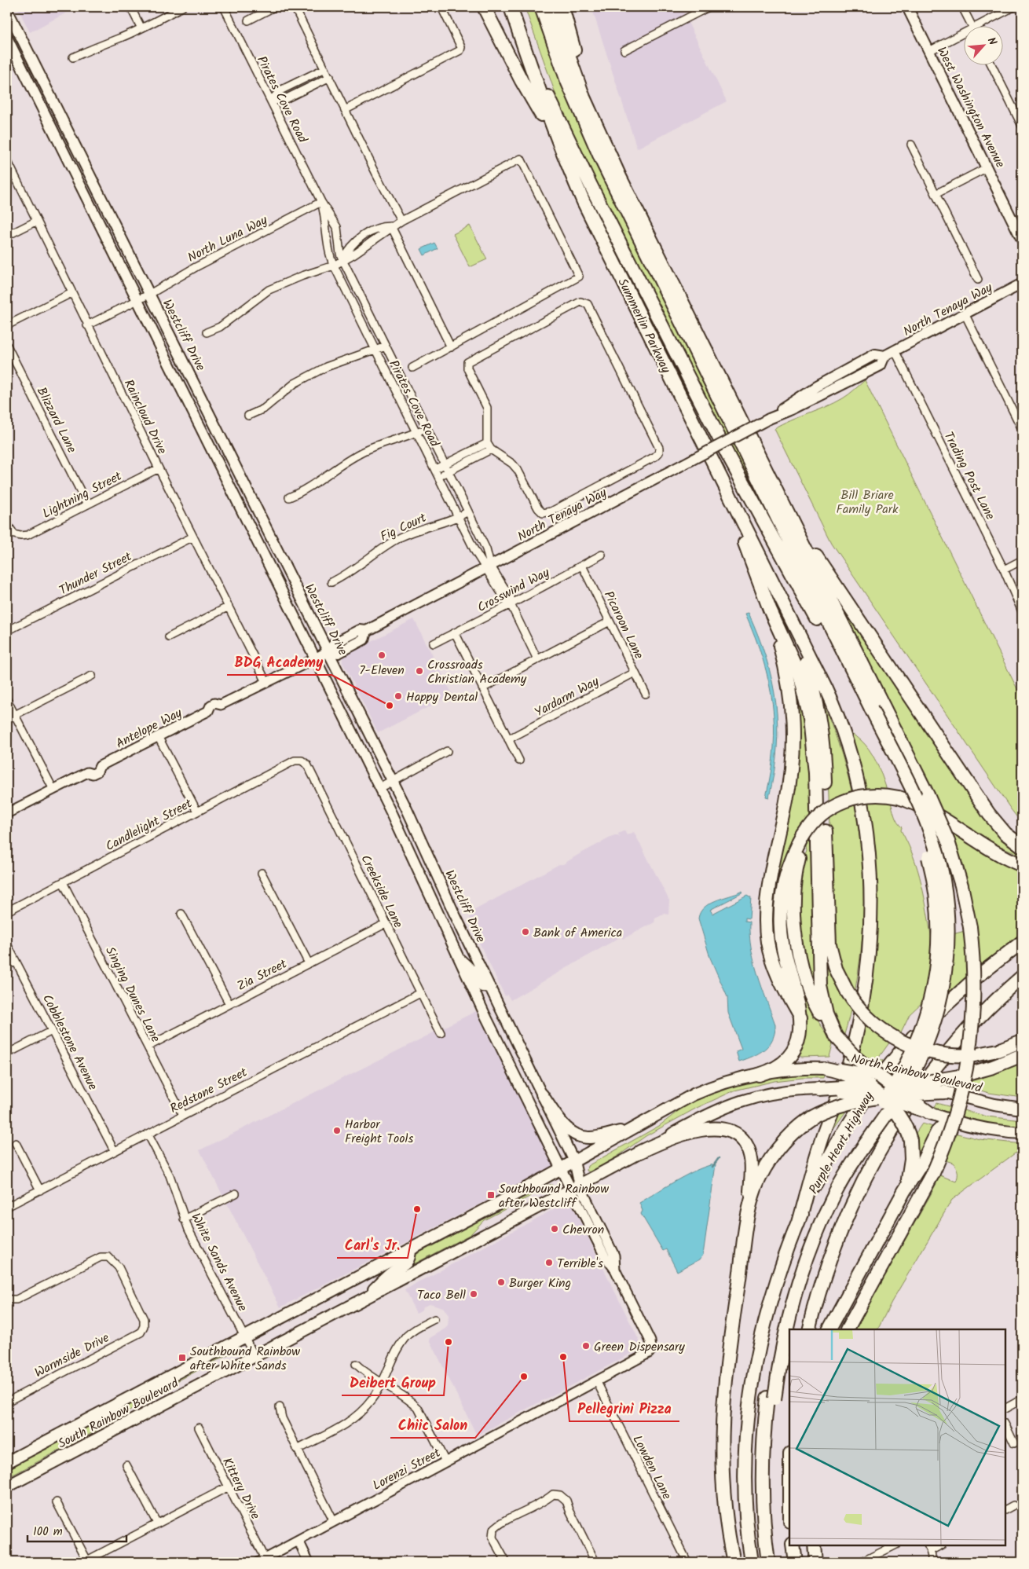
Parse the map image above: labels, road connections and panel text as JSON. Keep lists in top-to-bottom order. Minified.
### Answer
{"streets":{"highway":["Summerlin Parkway","Purple Heart Highway"],"main road":["West Washington Avenue","North Tenaya Way","Westcliff Drive","North Rainbow Boulevard","South Rainbow Boulevard"],"street":["Pirates Cove Road","North Luna Way","Raincloud Drive","Blizzard Lane","Trading Post Lane","Lightning Street","Fig Court","Thunder Street","Crosswind Way","Picaroon Lane","Yardarm Way","Antelope Way","Candlelight Street","Creekside Lane","Zia Street","Singing Dunes Lane","Cobblestone Avenue","Redstone Street","White Sands Avenue","Warmside Drive","Lowden Lane","Lorenzi Street","Kittery Drive"]},"crossings":[["Pirates Cove Road","North Luna Way"],["Pirates Cove Road","North Tenaya Way"],["Pirates Cove Road","Fig Court"],["Pirates Cove Road","Crosswind Way"],["North Luna Way","Westcliff Drive"],["North Luna Way","Raincloud Drive"],["North Tenaya Way","Westcliff Drive"],["North Tenaya Way","Trading Post Lane"],["North Tenaya Way","Antelope Way"],["Westcliff Drive","Antelope Way"],["Westcliff Drive","North Rainbow Boulevard"],["Westcliff Drive","South Rainbow Boulevard"],["Westcliff Drive","Lorenzi Street"],["Raincloud Drive","Lightning Street"],["Raincloud Drive","Thunder Street"],["Raincloud Drive","Antelope Way"],["Blizzard Lane","Lightning Street"],["Crosswind Way","Picaroon Lane"],["Picaroon Lane","Yardarm Way"],["Candlelight Street","Creekside Lane"],["Candlelight Street","Singing Dunes Lane"],["Creekside Lane","Zia Street"],["Creekside Lane","Redstone Street"],["Zia Street","Singing Dunes Lane"],["Singing Dunes Lane","Redstone Street"],["Cobblestone Avenue","Redstone Street"],["North Rainbow Boulevard","South Rainbow Boulevard"],["Redstone Street","White Sands Avenue"],["White Sands Avenue","South Rainbow Boulevard"],["Lowden Lane","Lorenzi Street"],["Lorenzi Street","Kittery Drive"]],"parks":["Bill Briare Family Park"],"places":{"other":["7-Eleven","Crossroads Christian Academy","Happy Dental","BDG Academy","Bank of America","Harbor Freight Tools","Carl's Jr.","Chevron","Terrible's","Burger King","Taco Bell","Deibert Group","Green Dispensary","Pellegrini Pizza","Chiic Salon"],"transit":["Southbound Rainbow after Westcliff","Southbound Rainbow after White Sands"]},"scale_bar":"100 m","north":"top right"}
